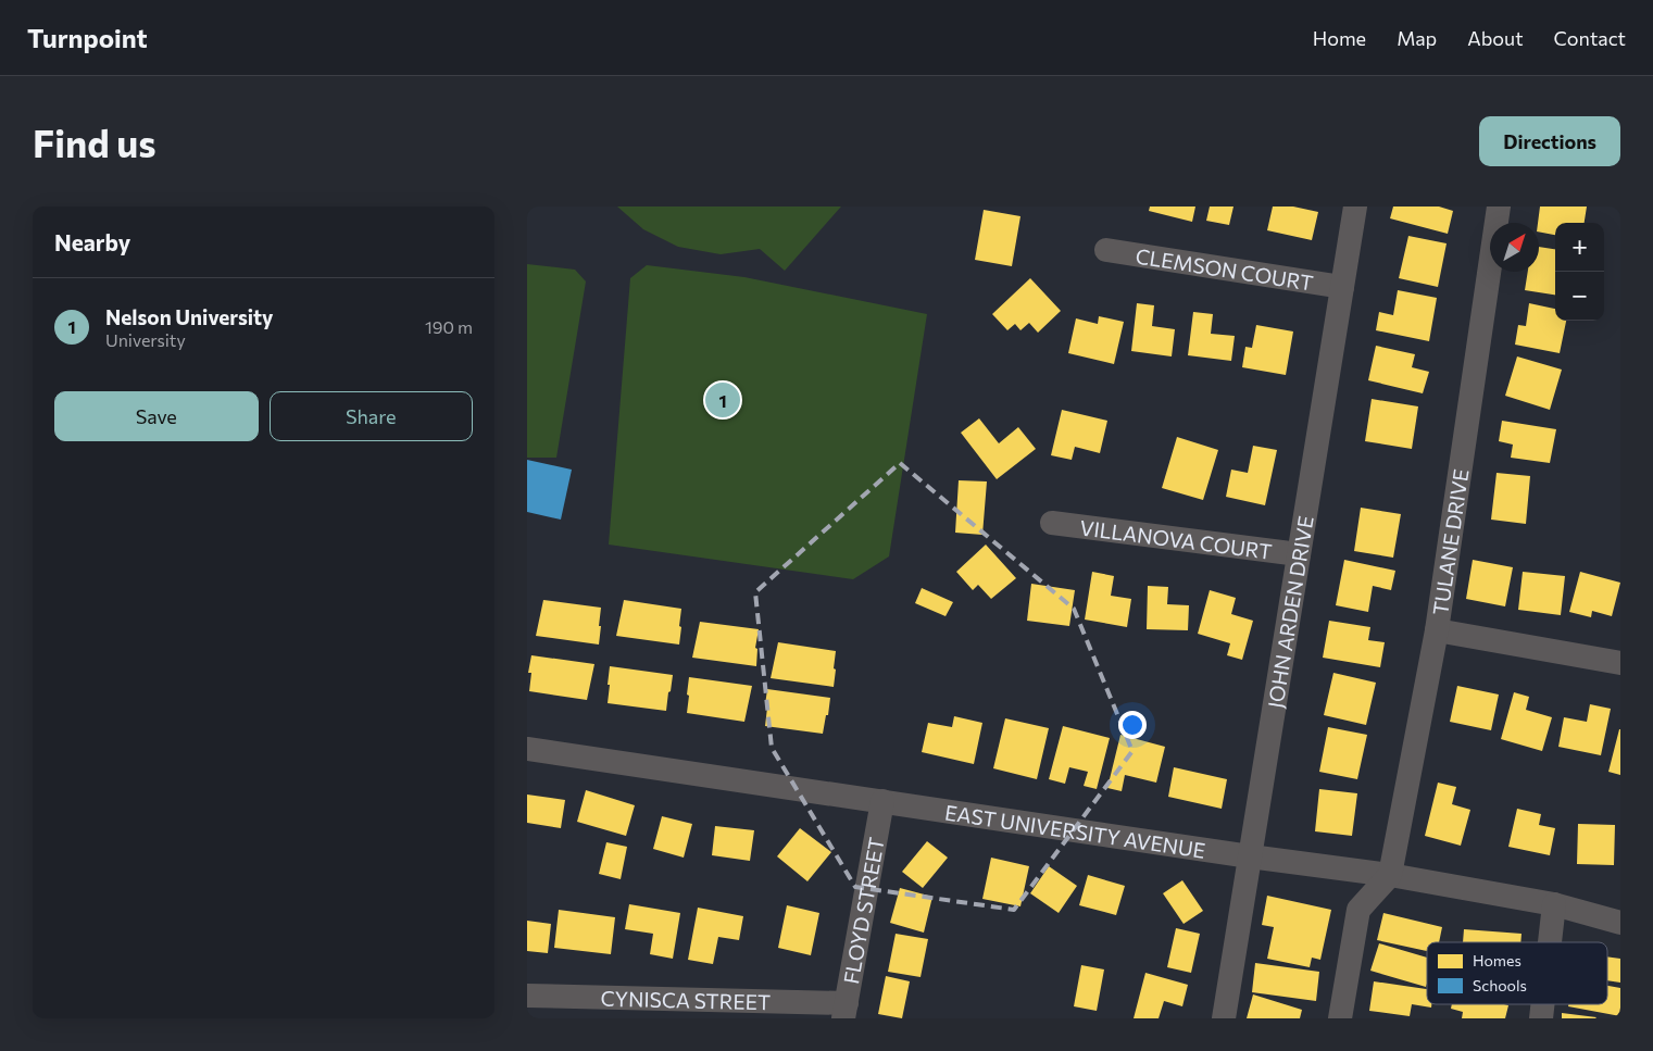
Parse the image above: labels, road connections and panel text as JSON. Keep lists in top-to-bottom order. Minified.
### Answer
{"streets":{"street":["CLEMSON COURT","VILLANOVA COURT","TULANE DRIVE","JOHN ARDEN DRIVE","EAST UNIVERSITY AVENUE","FLOYD STREET","CYNISCA STREET"]},"crossings":[["CLEMSON COURT","JOHN ARDEN DRIVE"],["VILLANOVA COURT","JOHN ARDEN DRIVE"],["TULANE DRIVE","EAST UNIVERSITY AVENUE"],["JOHN ARDEN DRIVE","EAST UNIVERSITY AVENUE"],["EAST UNIVERSITY AVENUE","FLOYD STREET"],["FLOYD STREET","CYNISCA STREET"]],"legend":["Homes","Schools"],"north":"top right","page":{"header":"Turnpoint","nav":["Home","Map","About","Contact"],"buttons":["Directions",["Save","Share"]],"title":"Find us","heading":"Nearby","map_buttons":["+","−"],"list":[{"mark":"1","name":"Nelson University","note":"University","value":"190 m"}],"pins":"1"}}
